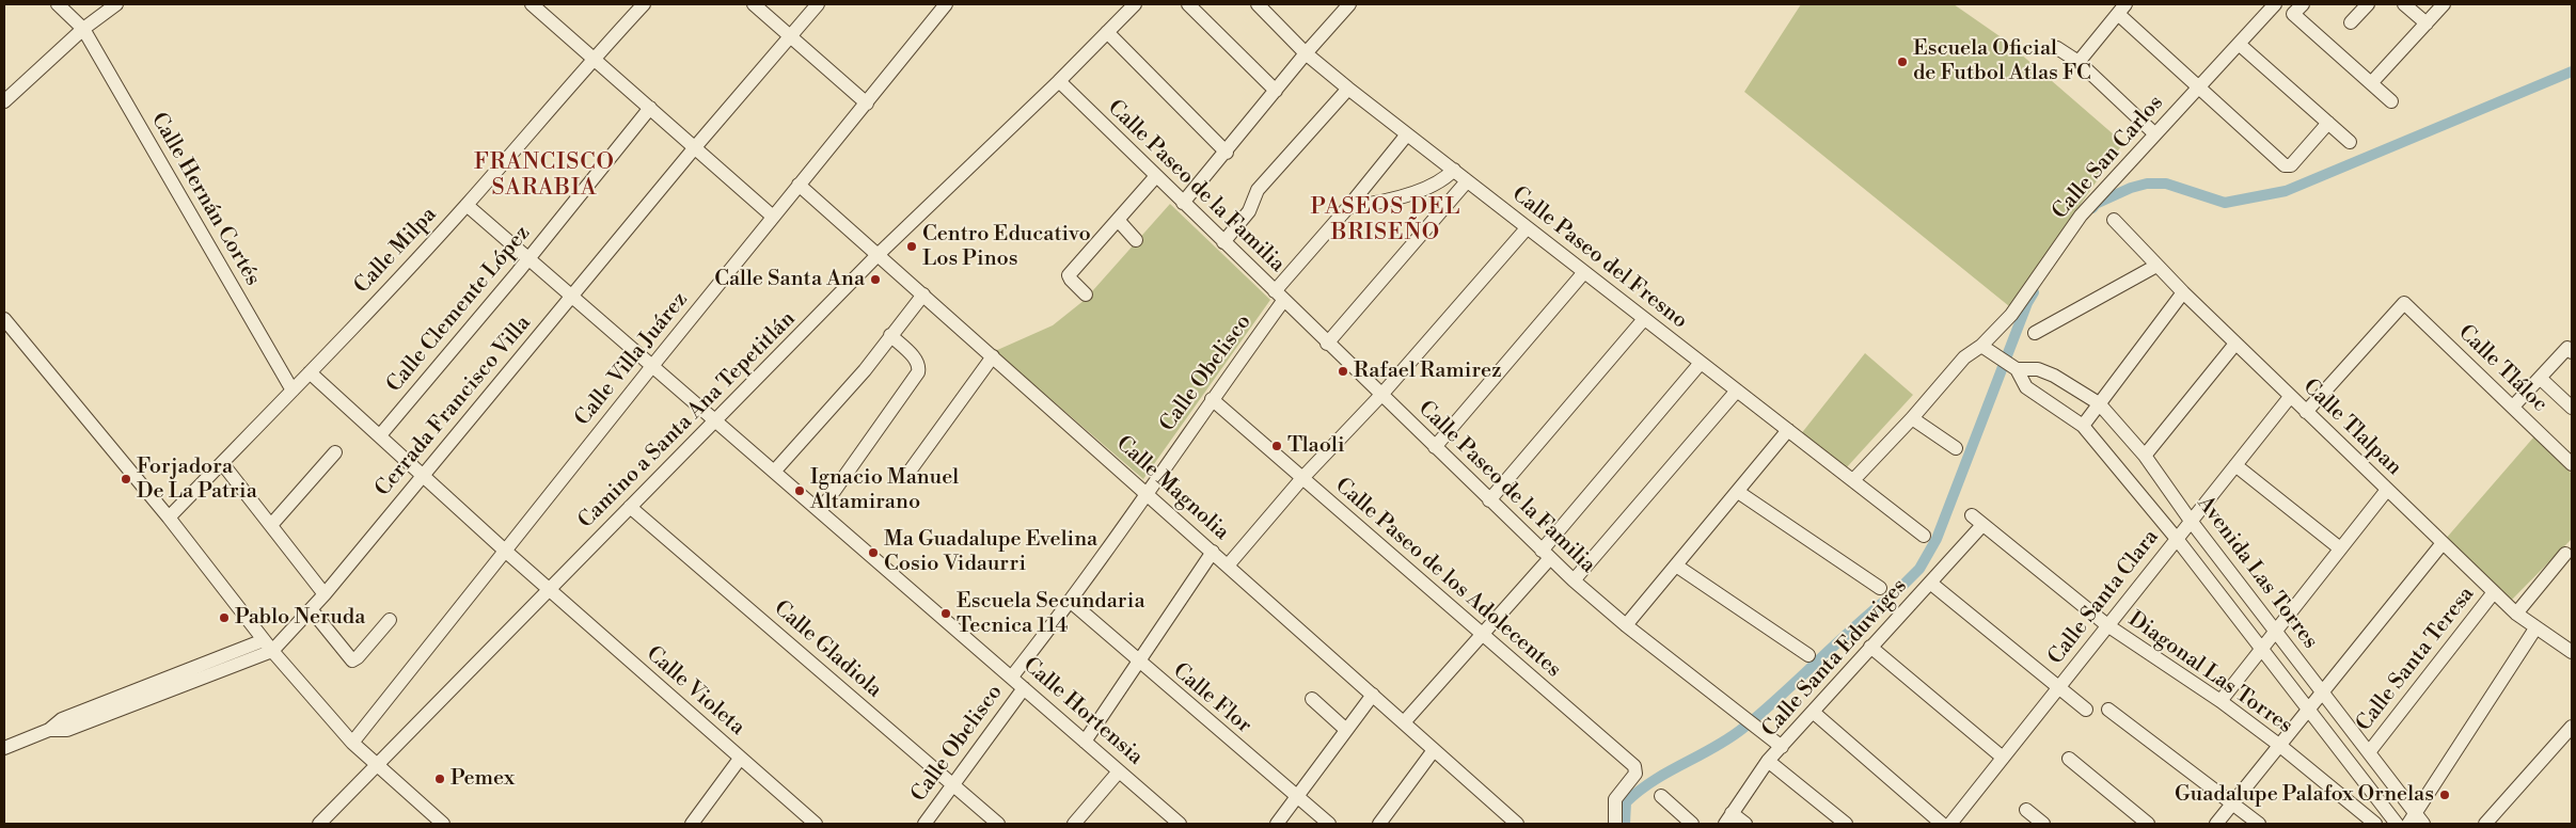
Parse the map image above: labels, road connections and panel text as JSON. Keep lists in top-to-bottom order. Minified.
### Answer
{"streets":{"street":["Calle San Carlos","Calle Paseo de la Familia","Calle Hernán Cortés","Calle Milpa","Calle Paseo del Fresno","Calle Clemente López","Calle Villa Juárez","Calle Tláloc","Calle Obelisco","Cerrada Francisco Villa","Camino a Santa Ana Tepetitlán","Calle Tlalpan","Calle Magnolia","Avenida Las Torres","Calle Paseo de los Adolecentes","Calle Santa Clara","Calle Gladiola","Calle Santa Eduwiges","Calle Santa Teresa","Diagonal Las Torres","Calle Violeta","Calle Flor","Calle Hortensia"]},"crossings":[["Calle San Carlos","Calle Paseo del Fresno"],["Calle San Carlos","Avenida Las Torres"],["Calle Paseo de la Familia","Calle Obelisco"],["Calle Paseo de la Familia","Camino a Santa Ana Tepetitlán"],["Calle Paseo de la Familia","Calle Santa Eduwiges"],["Calle Hernán Cortés","Calle Milpa"],["Calle Milpa","Calle Hortensia"],["Calle Paseo del Fresno","Calle Obelisco"],["Calle Clemente López","Calle Hortensia"],["Calle Villa Juárez","Calle Magnolia"],["Calle Villa Juárez","Calle Hortensia"],["Calle Tláloc","Calle Tlalpan"],["Calle Obelisco","Calle Magnolia"],["Calle Obelisco","Calle Paseo de los Adolecentes"],["Calle Obelisco","Calle Gladiola"],["Calle Obelisco","Calle Flor"],["Calle Obelisco","Calle Hortensia"],["Cerrada Francisco Villa","Calle Hortensia"],["Camino a Santa Ana Tepetitlán","Calle Magnolia"],["Camino a Santa Ana Tepetitlán","Calle Gladiola"],["Camino a Santa Ana Tepetitlán","Calle Violeta"],["Camino a Santa Ana Tepetitlán","Calle Hortensia"],["Calle Tlalpan","Calle Santa Clara"],["Calle Tlalpan","Calle Santa Teresa"],["Avenida Las Torres","Calle Santa Clara"],["Avenida Las Torres","Calle Santa Teresa"],["Calle Santa Clara","Diagonal Las Torres"],["Calle Santa Eduwiges","Diagonal Las Torres"]],"districts":["FRANCISCO SARABIA","PASEOS DEL BRISEÑO"],"places":["Escuela Oficial de Futbol Atlas FC","Centro Educativo Los Pinos","Calle Santa Ana","Rafael Ramirez","Tlaoli","Forjadora De La Patria","Ignacio Manuel Altamirano","Ma Guadalupe Evelina Cosio Vidaurri","Escuela Secundaria Tecnica 114","Pablo Neruda","Pemex","Guadalupe Palafox Ornelas"]}
